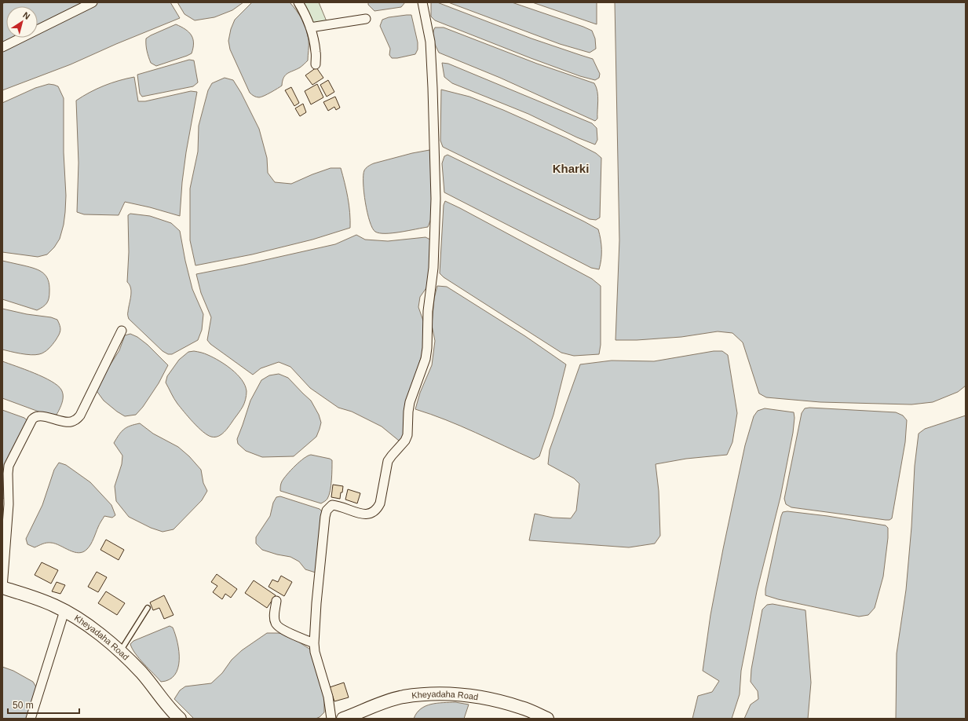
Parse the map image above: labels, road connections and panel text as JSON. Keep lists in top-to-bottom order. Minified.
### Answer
{"streets":{"main road":["Kheyadaha Road"]},"districts":["Kharki"],"scale_bar":"50 m","north":"top right"}
